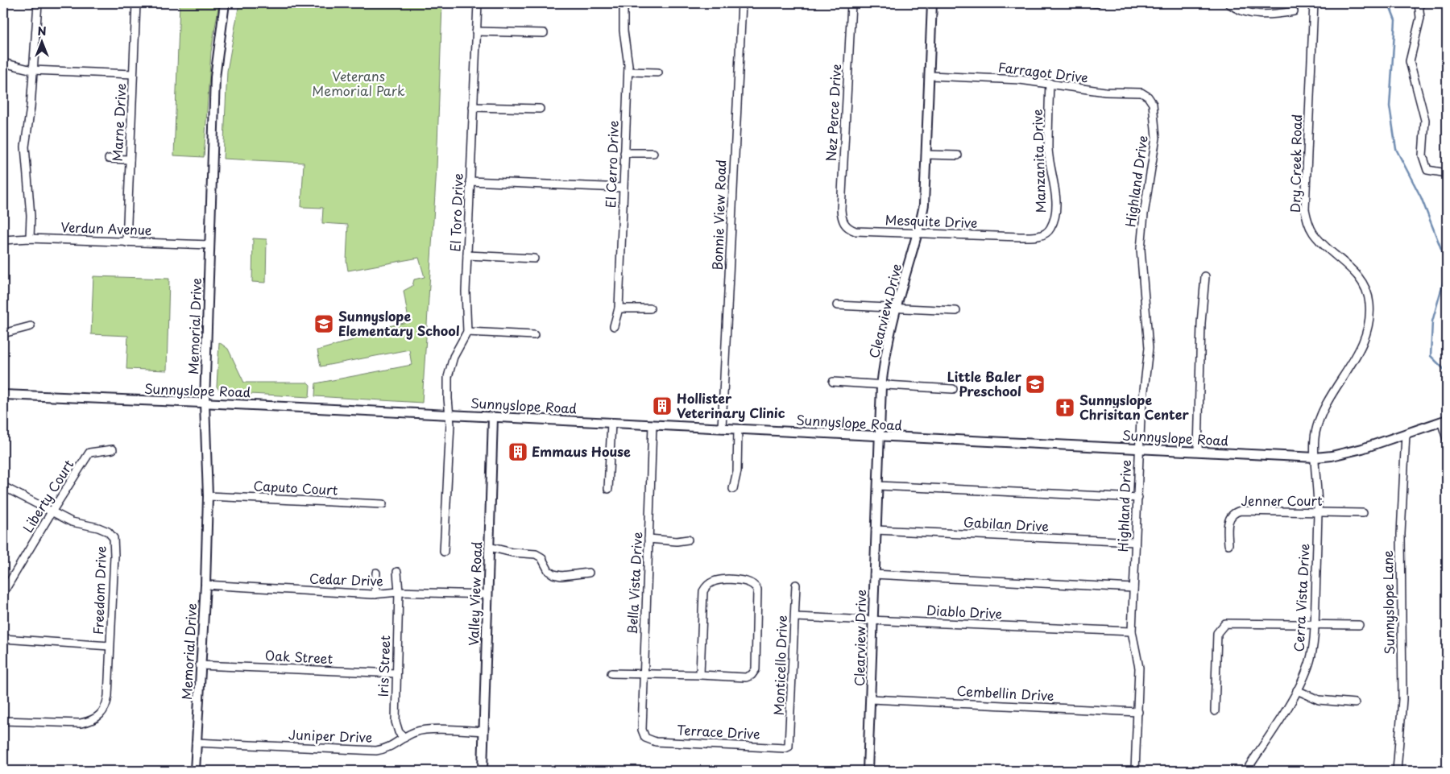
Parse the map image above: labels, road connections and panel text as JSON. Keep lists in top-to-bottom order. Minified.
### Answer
{"streets":{"street":["Farragot Drive","Nez Perce Drive","Marne Drive","Manzanita Drive","Dry Creek Road","El Cerro Drive","Highland Drive","El Toro Drive","Bonnie View Road","Mesquite Drive","Verdun Avenue","Clearview Drive","Memorial Drive","Sunnyslope Road","Caputo Court","Liberty Court","Jenner Court","Gabilan Drive","Cedar Drive","Bella Vista Drive","Freedom Drive","Valley View Road","Cerra Vista Drive","Sunnyslope Lane","Diablo Drive","Oak Street","Monticello Drive","Iris Street","Cembellin Drive","Terrace Drive","Juniper Drive"]},"crossings":[["Farragot Drive","Manzanita Drive"],["Farragot Drive","Highland Drive"],["Farragot Drive","Clearview Drive"],["Nez Perce Drive","Mesquite Drive"],["Marne Drive","Verdun Avenue"],["Manzanita Drive","Mesquite Drive"],["Dry Creek Road","Sunnyslope Road"],["Dry Creek Road","Cerra Vista Drive"],["Highland Drive","Sunnyslope Road"],["Highland Drive","Gabilan Drive"],["Highland Drive","Diablo Drive"],["Highland Drive","Cembellin Drive"],["Bonnie View Road","Sunnyslope Road"],["Mesquite Drive","Clearview Drive"],["Verdun Avenue","Memorial Drive"],["Clearview Drive","Sunnyslope Road"],["Clearview Drive","Gabilan Drive"],["Clearview Drive","Diablo Drive"],["Clearview Drive","Cembellin Drive"],["Memorial Drive","Sunnyslope Road"],["Memorial Drive","Caputo Court"],["Memorial Drive","Cedar Drive"],["Memorial Drive","Oak Street"],["Memorial Drive","Juniper Drive"],["Sunnyslope Road","Bella Vista Drive"],["Sunnyslope Road","Valley View Road"],["Sunnyslope Road","Cerra Vista Drive"],["Sunnyslope Road","Sunnyslope Lane"],["Liberty Court","Freedom Drive"],["Jenner Court","Cerra Vista Drive"],["Cedar Drive","Valley View Road"],["Cedar Drive","Iris Street"],["Bella Vista Drive","Terrace Drive"],["Valley View Road","Juniper Drive"],["Diablo Drive","Monticello Drive"],["Oak Street","Iris Street"],["Monticello Drive","Terrace Drive"],["Iris Street","Juniper Drive"]],"parks":["Veterans Memorial Park"],"places":{"school or university":["Sunnyslope Elementary School","Little Baler Preschool"],"building":["Hollister Veterinary Clinic","Emmaus House"],"church":["Sunnyslope Chrisitan Center"]},"north":"top"}
